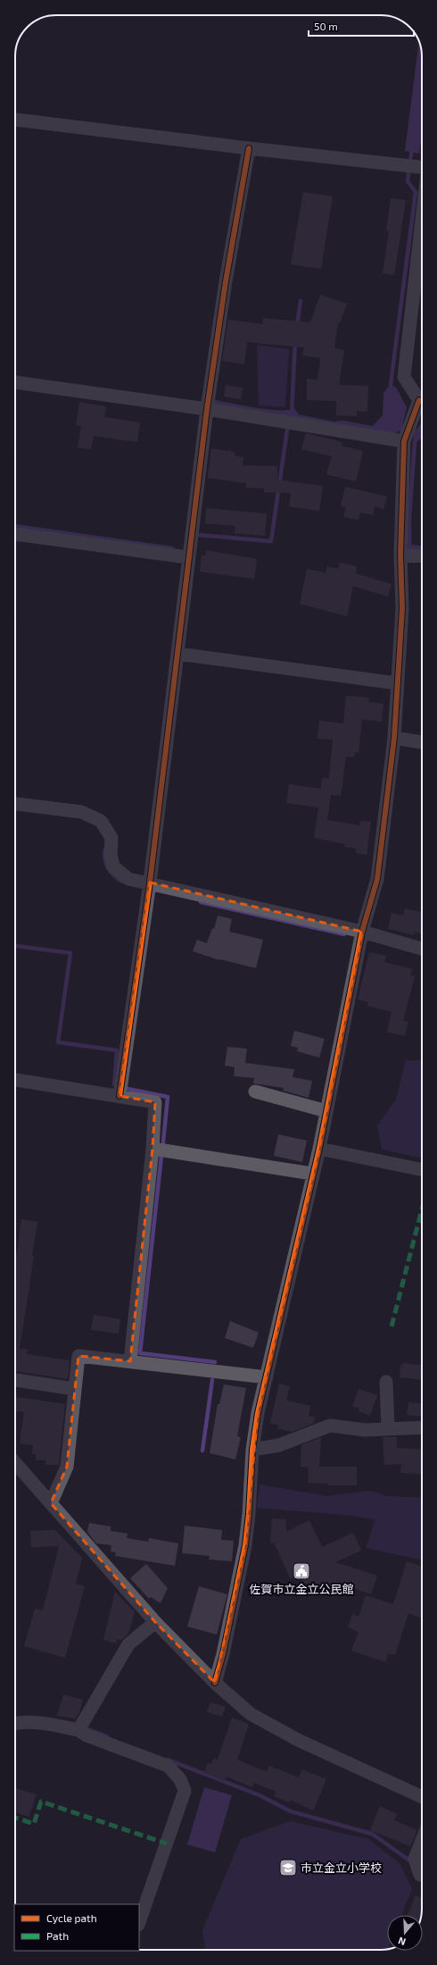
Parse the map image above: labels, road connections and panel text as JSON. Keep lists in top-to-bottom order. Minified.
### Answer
{"places":{"public building":["佐賀市立金立公民館"],"school or university":["市立金立小学校"]},"legend":["Cycle path","Path"],"scale_bar":"50 m","north":"bottom"}
